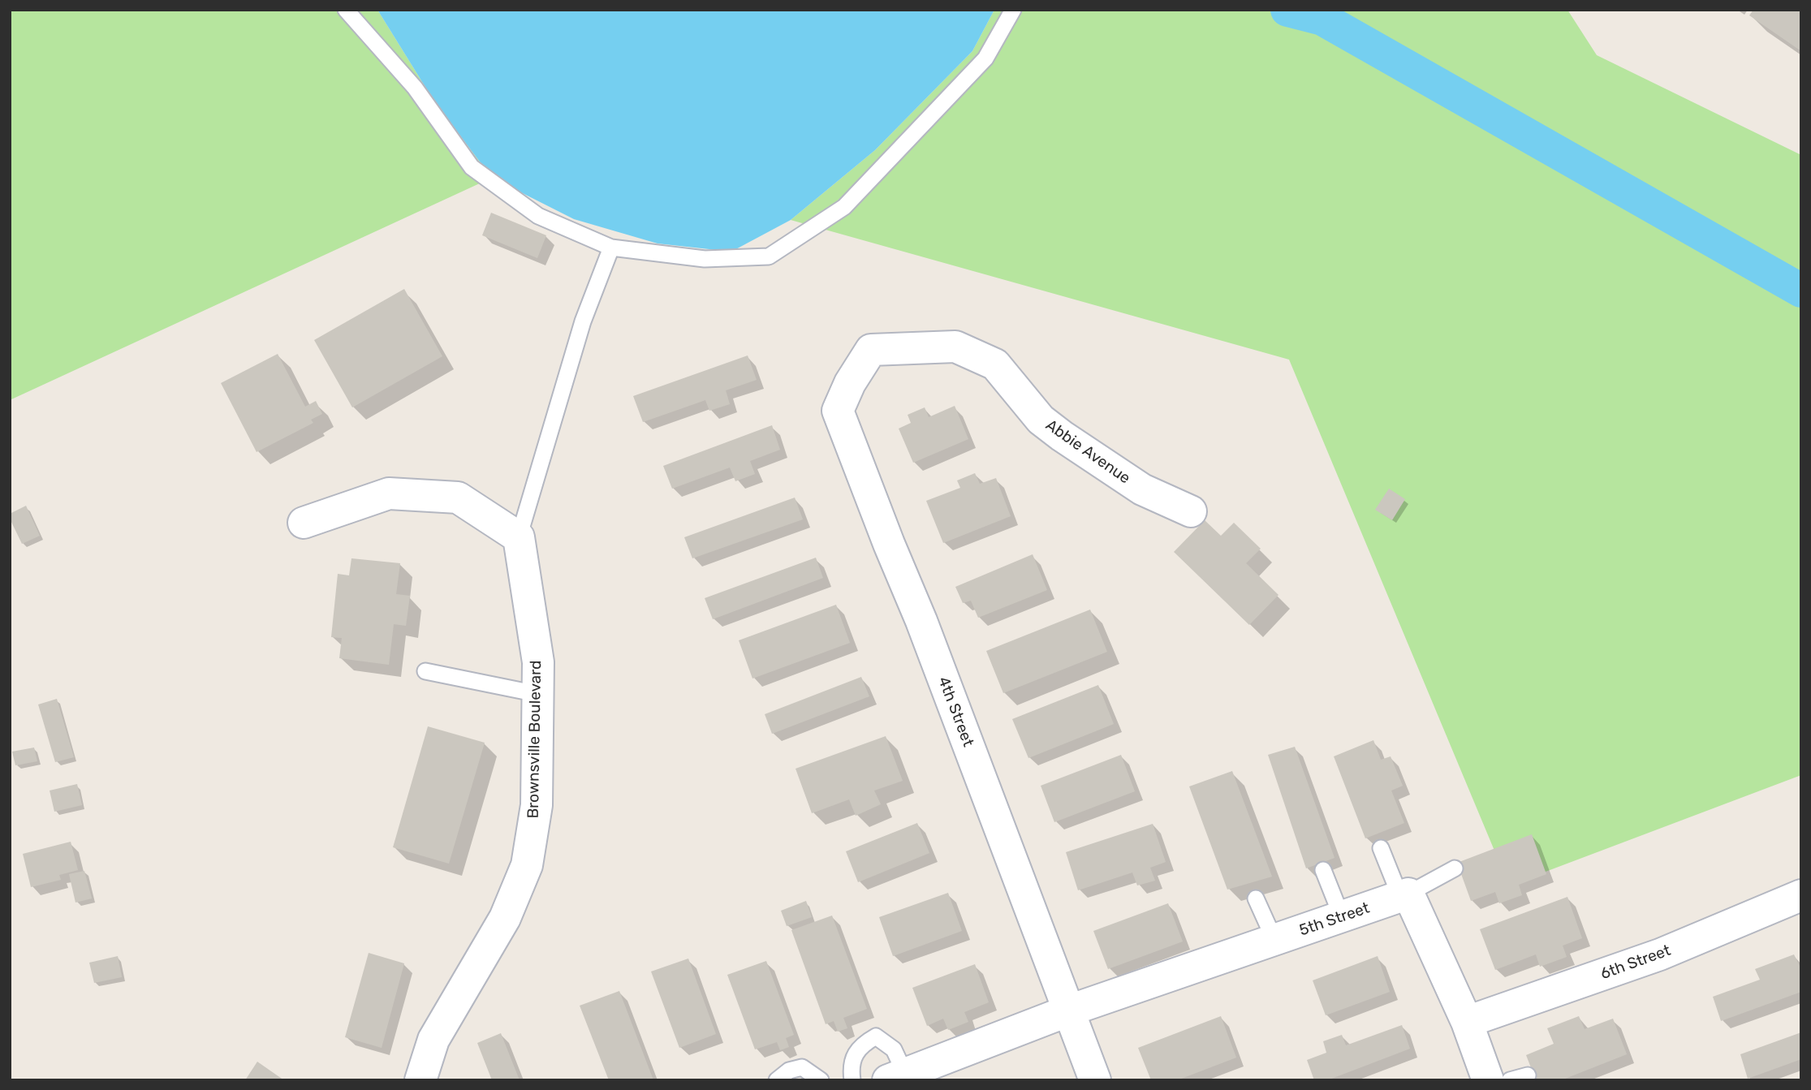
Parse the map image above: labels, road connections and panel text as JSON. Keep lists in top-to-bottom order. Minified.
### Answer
{"streets":{"street":["Abbie Avenue","4th Street","Brownsville Boulevard","5th Street","6th Street"]},"crossings":[["Abbie Avenue","4th Street"],["4th Street","5th Street"]]}
